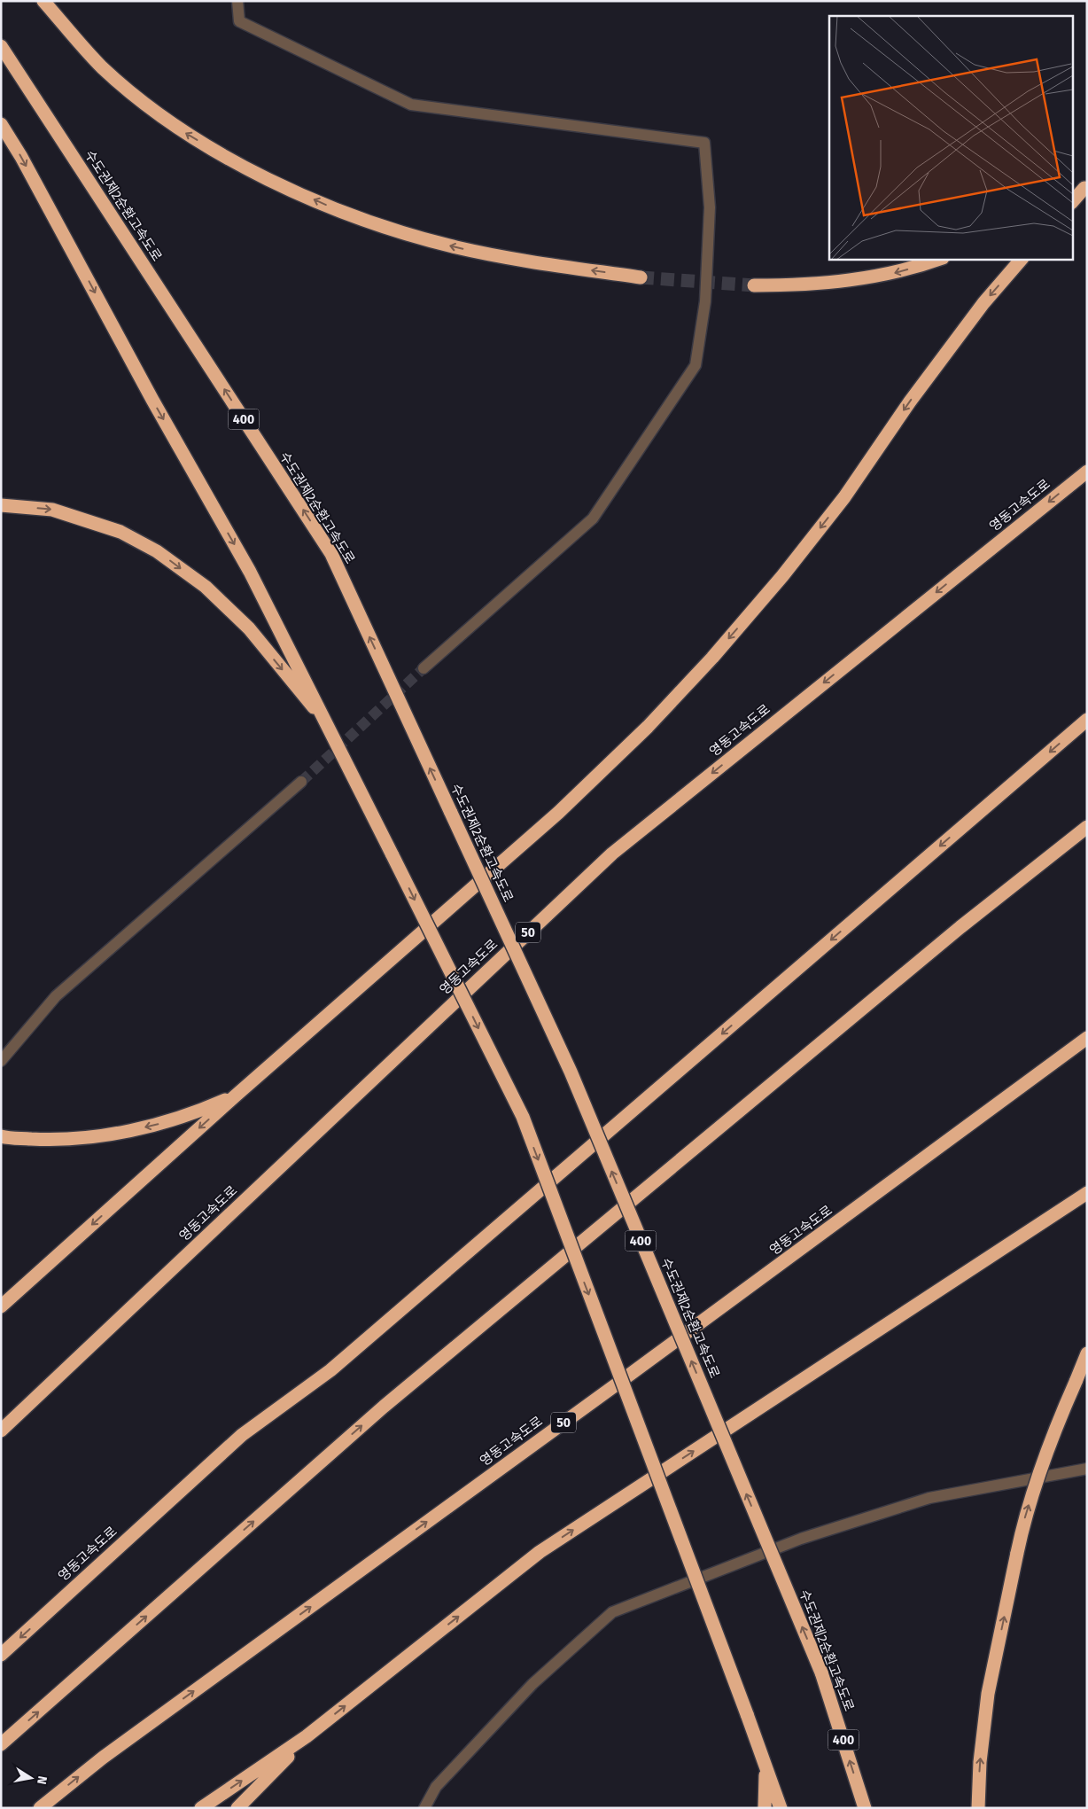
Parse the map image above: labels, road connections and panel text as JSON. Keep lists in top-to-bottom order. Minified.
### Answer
{"streets":{"highway":["수도권제2순환고속도로","400","영동고속도로","50"]},"north":"right"}
